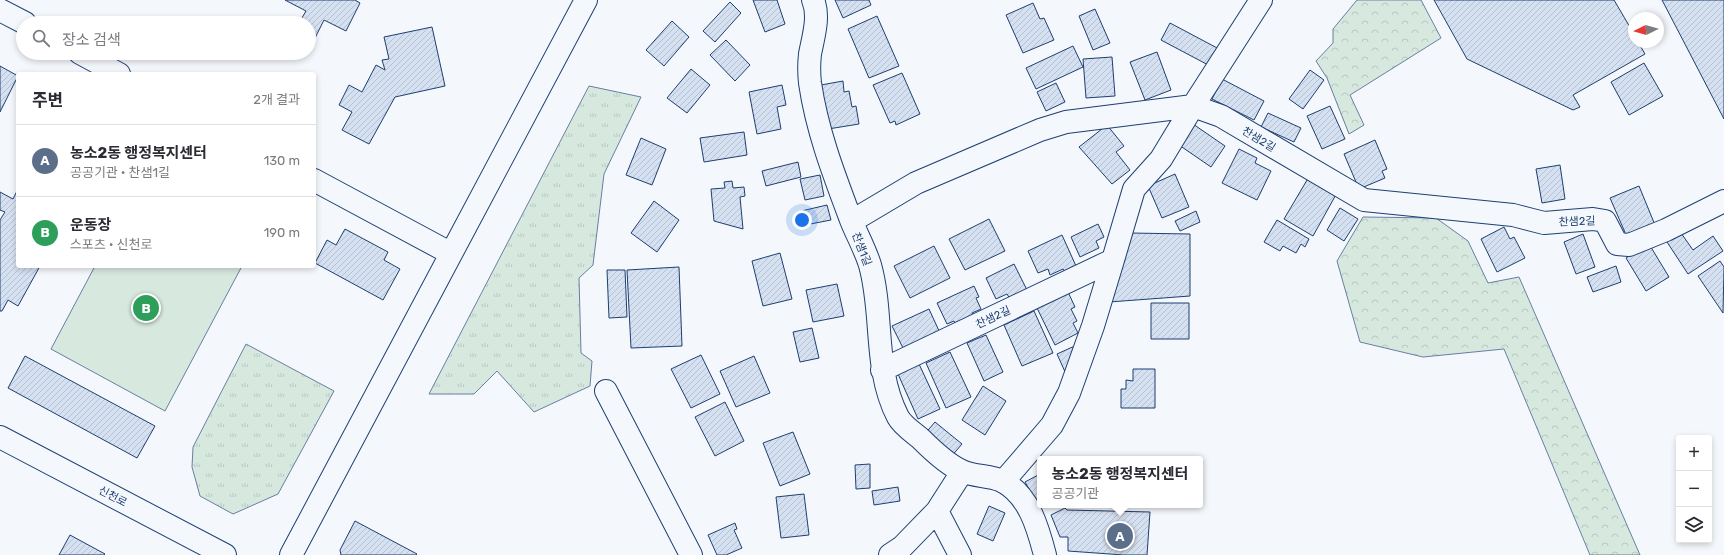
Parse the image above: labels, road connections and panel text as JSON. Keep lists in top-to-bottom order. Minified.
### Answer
{"streets":{"street":["찬샘2길","찬샘1길","신천로"]},"crossings":[["찬샘2길","찬샘1길"]],"north":"left","page":{"search":"장소 검색","heading":["주변","2개 결과"],"list":[{"mark":"A","name":"농소2동 행정복지센터","note":"공공기관 · 찬샘1길","value":"130 m"},{"mark":"B","name":"운동장","note":"스포츠 · 신천로","value":"190 m"}],"pins":["B","A"],"map_buttons":["+","−"],"popup":["농소2동 행정복지센터","공공기관"]}}
